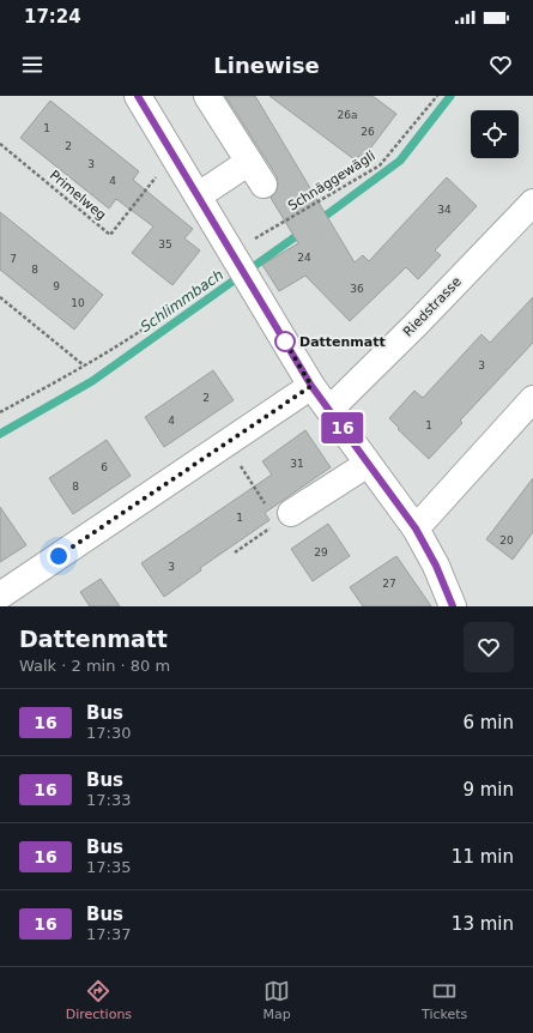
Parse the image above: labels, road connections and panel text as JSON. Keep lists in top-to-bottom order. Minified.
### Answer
{"streets":{"street":["Riedstrasse"],"path":["Schnäggewägli","Primelweg"]},"water":["Schlimmbach"],"places":["Dattenmatt"],"lines":["bus line 16"],"house_numbers":["26a","1","26","2","3","4","34","35","24","7","8","9","36","10","3","2","4","1","31","6","8","1","20","29","3","27"],"page":{"status":"17:24","header":"Linewise","on_map":"16","heading":["Dattenmatt","Walk · 2 min · 80 m"],"list":[{"mark":"16","name":"Bus","note":"17:30","value":"6 min"},{"mark":"16","name":"Bus","note":"17:33","value":"9 min"},{"mark":"16","name":"Bus","note":"17:35","value":"11 min"},{"mark":"16","name":"Bus","note":"17:37","value":"13 min"}],"tabs":["Directions","Map","Tickets"]}}
